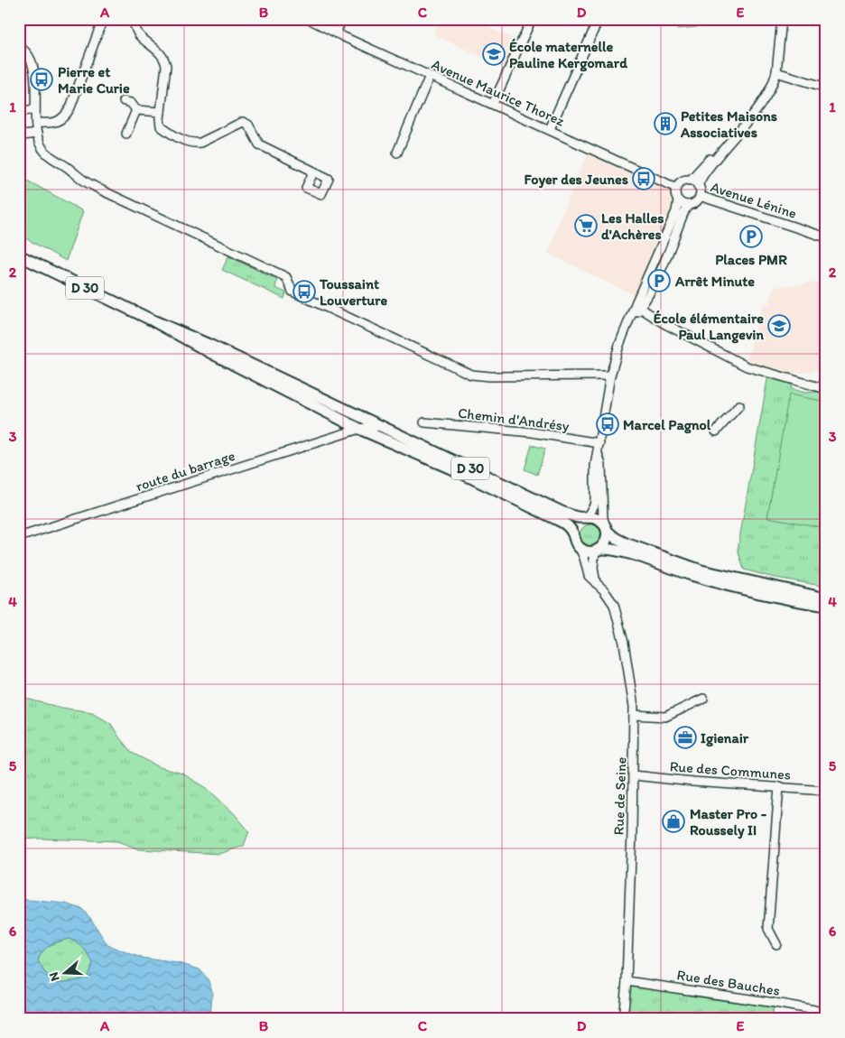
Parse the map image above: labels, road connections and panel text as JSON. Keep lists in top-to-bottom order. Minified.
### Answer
{"streets":{"main road":["D 30"],"street":["Avenue Maurice Thorez","Avenue Lénine","Chemin d'Andrésy","route du barrage","Rue des Communes","Rue de Seine","Rue des Bauches"]},"crossings":[["Avenue Maurice Thorez","Avenue Lénine"],["D 30","route du barrage"],["D 30","Rue de Seine"],["Rue des Communes","Rue de Seine"],["Rue de Seine","Rue des Bauches"]],"places":{"school or university":["École maternelle Pauline Kergomard","École élémentaire Paul Langevin"],"bus stop":["Pierre et Marie Curie","Foyer des Jeunes","Toussaint Louverture","Marcel Pagnol"],"building":["Petites Maisons Associatives"],"supermarket":["Les Halles d'Achères"],"parking":["Places PMR","Arrêt Minute"],"office":["Igienair"],"shop":["Master Pro - Roussely II"]},"north":"left","grid":{"columns":["A","B","C","D","E"],"rows":["1","2","3","4","5","6"]}}
